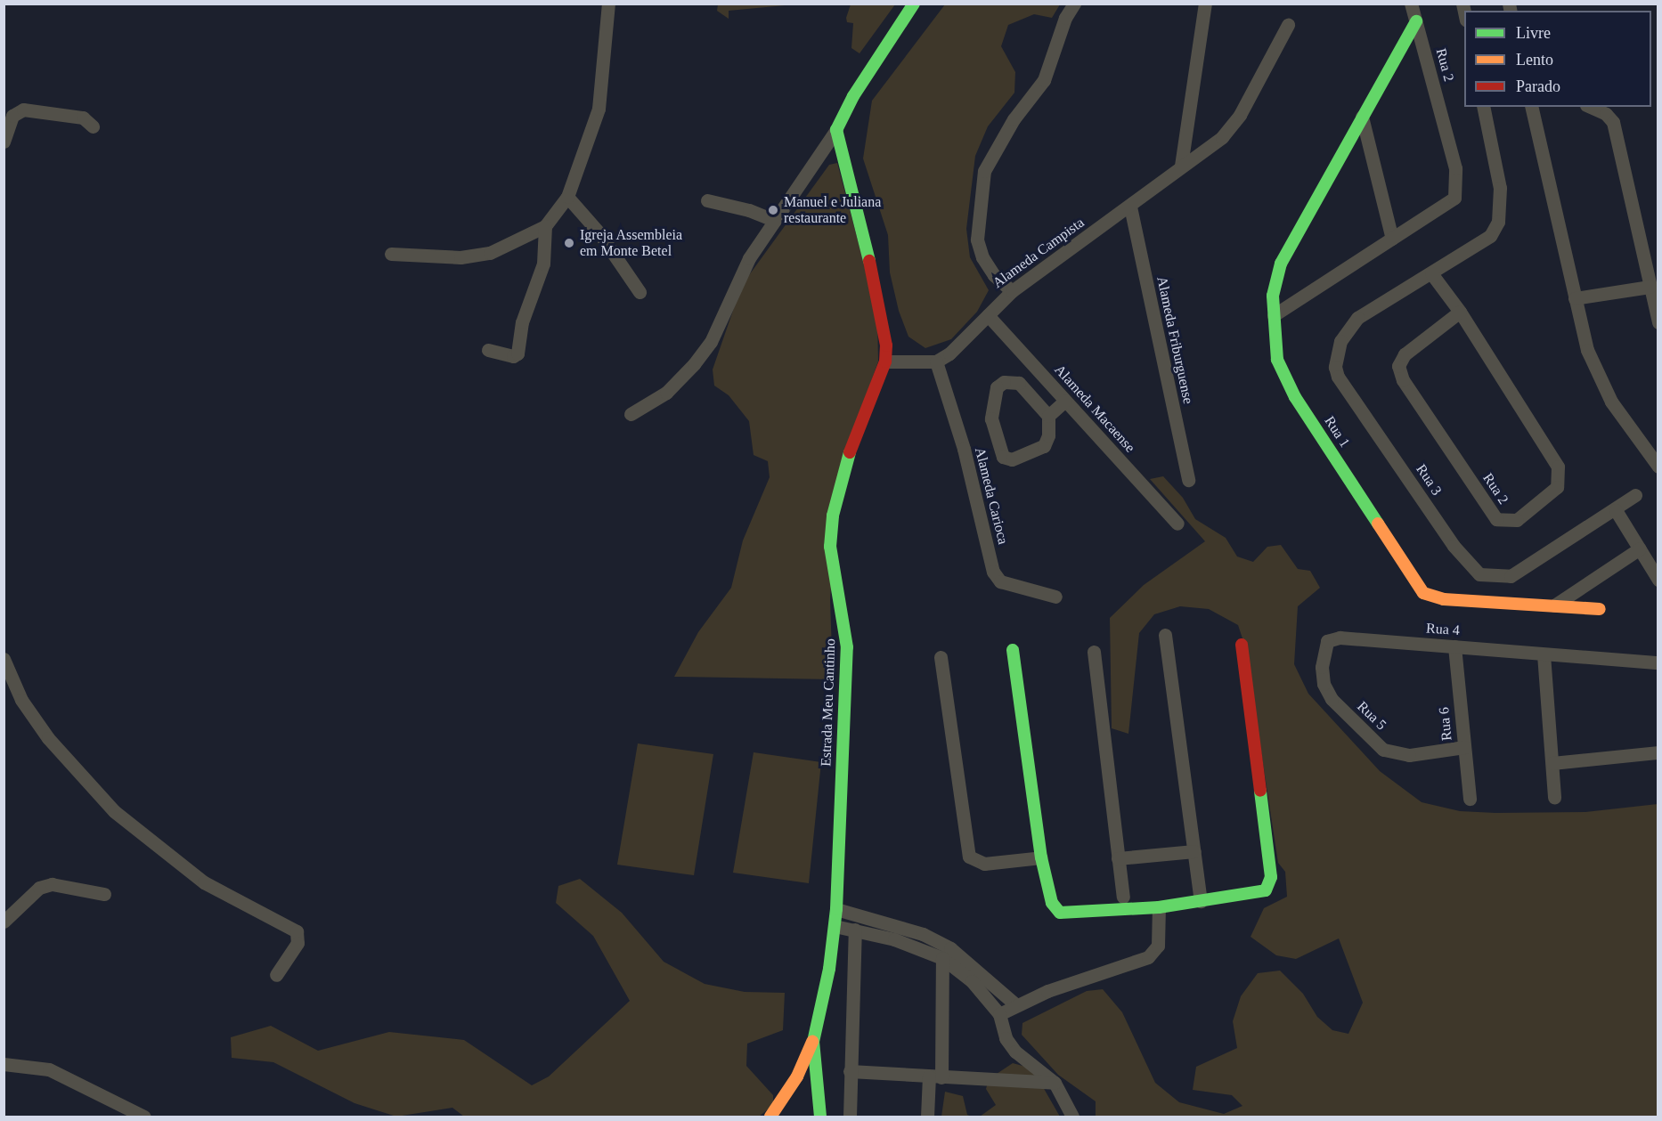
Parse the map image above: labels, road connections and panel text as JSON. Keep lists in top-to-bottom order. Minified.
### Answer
{"streets":{"street":["Rua 2","Alameda Campista","Alameda Friburguense","Alameda Macaense","Rua 1","Rua 3","Alameda Carioca","Rua 4","Estrada Meu Cantinho","Rua 5","Rua 6"]},"crossings":[["Rua 2","Rua 1"],["Rua 2","Rua 3"],["Alameda Campista","Alameda Friburguense"],["Alameda Campista","Alameda Macaense"],["Alameda Campista","Alameda Carioca"],["Rua 4","Rua 5"],["Rua 4","Rua 6"],["Rua 5","Rua 6"]],"places":["Manuel e Juliana restaurante","Igreja Assembleia em Monte Betel"],"legend":["Livre","Lento","Parado"]}
